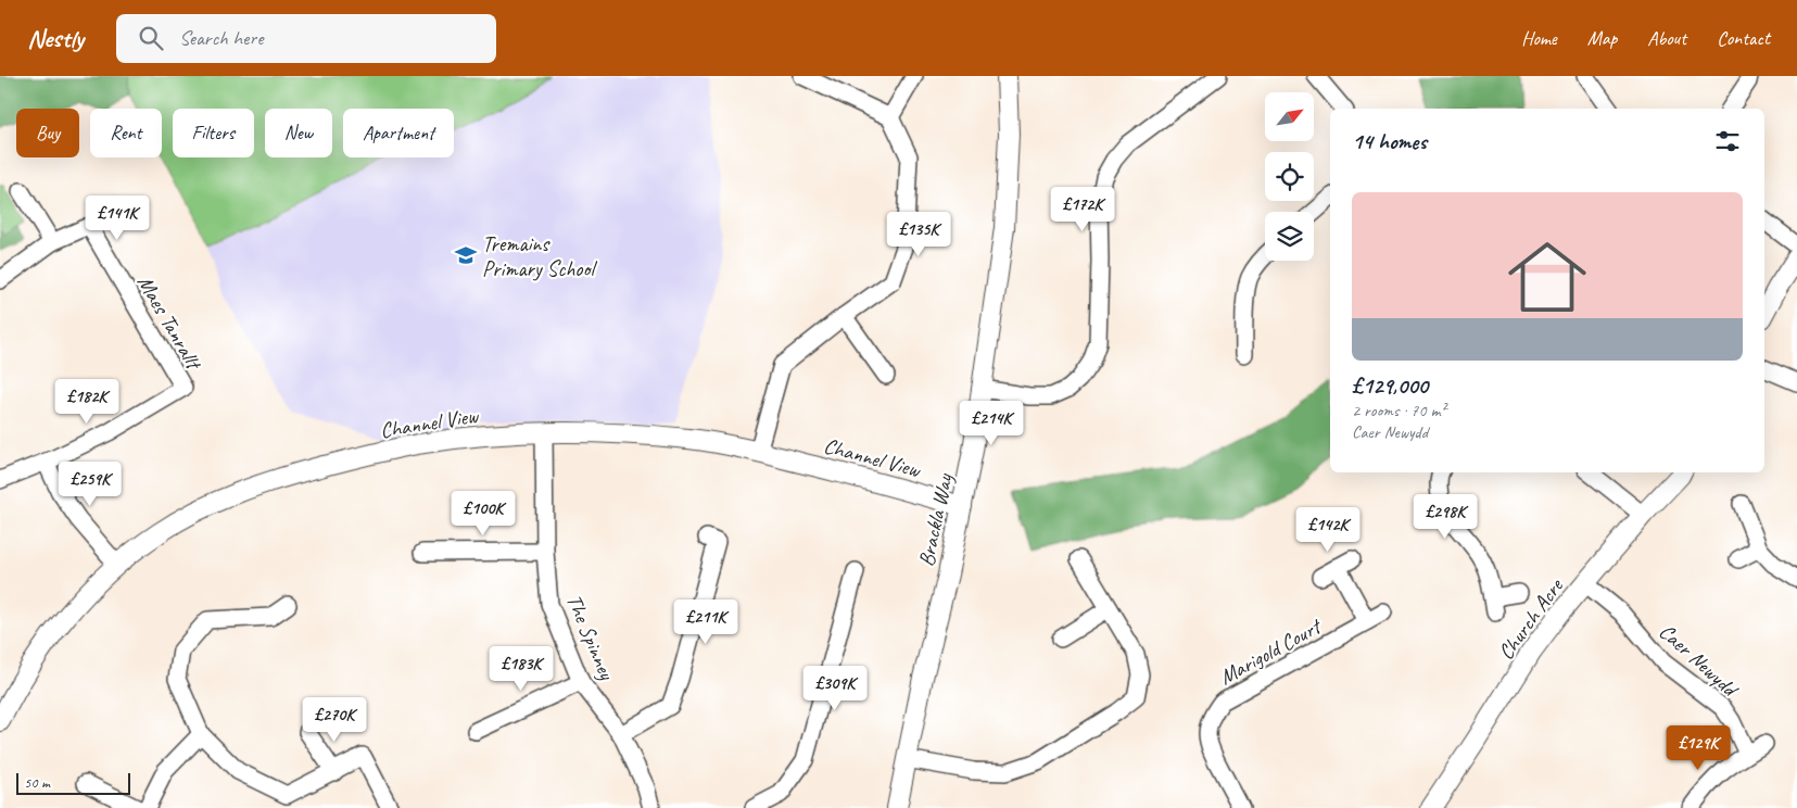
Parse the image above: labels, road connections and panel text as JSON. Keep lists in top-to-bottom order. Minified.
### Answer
{"streets":{"street":["Maes Tanrallt","Channel View","Brackla Way","Church Acre","The Spinney","Marigold Court","Caer Newydd"]},"crossings":[["Channel View","Brackla Way"],["Channel View","The Spinney"],["Church Acre","Caer Newydd"]],"places":{"school or university":["Tremains Primary School"]},"scale_bar":"50 m","north":"top right","page":{"header":"Nestly","search":"Search here","nav":["Home","Map","About","Contact"],"chip":["Buy","Rent","Filters","New","Apartment"],"heading":"14 homes","list":[{"name":"£129,000","note":"2 rooms · 70 m² · Caer Newydd"}],"price":["£172K","£141K","£135K","£182K","£214K","£259K","£100K","£298K","£142K","£211K","£183K","£309K","£270K","£129K"],"scale":"50 m"}}
